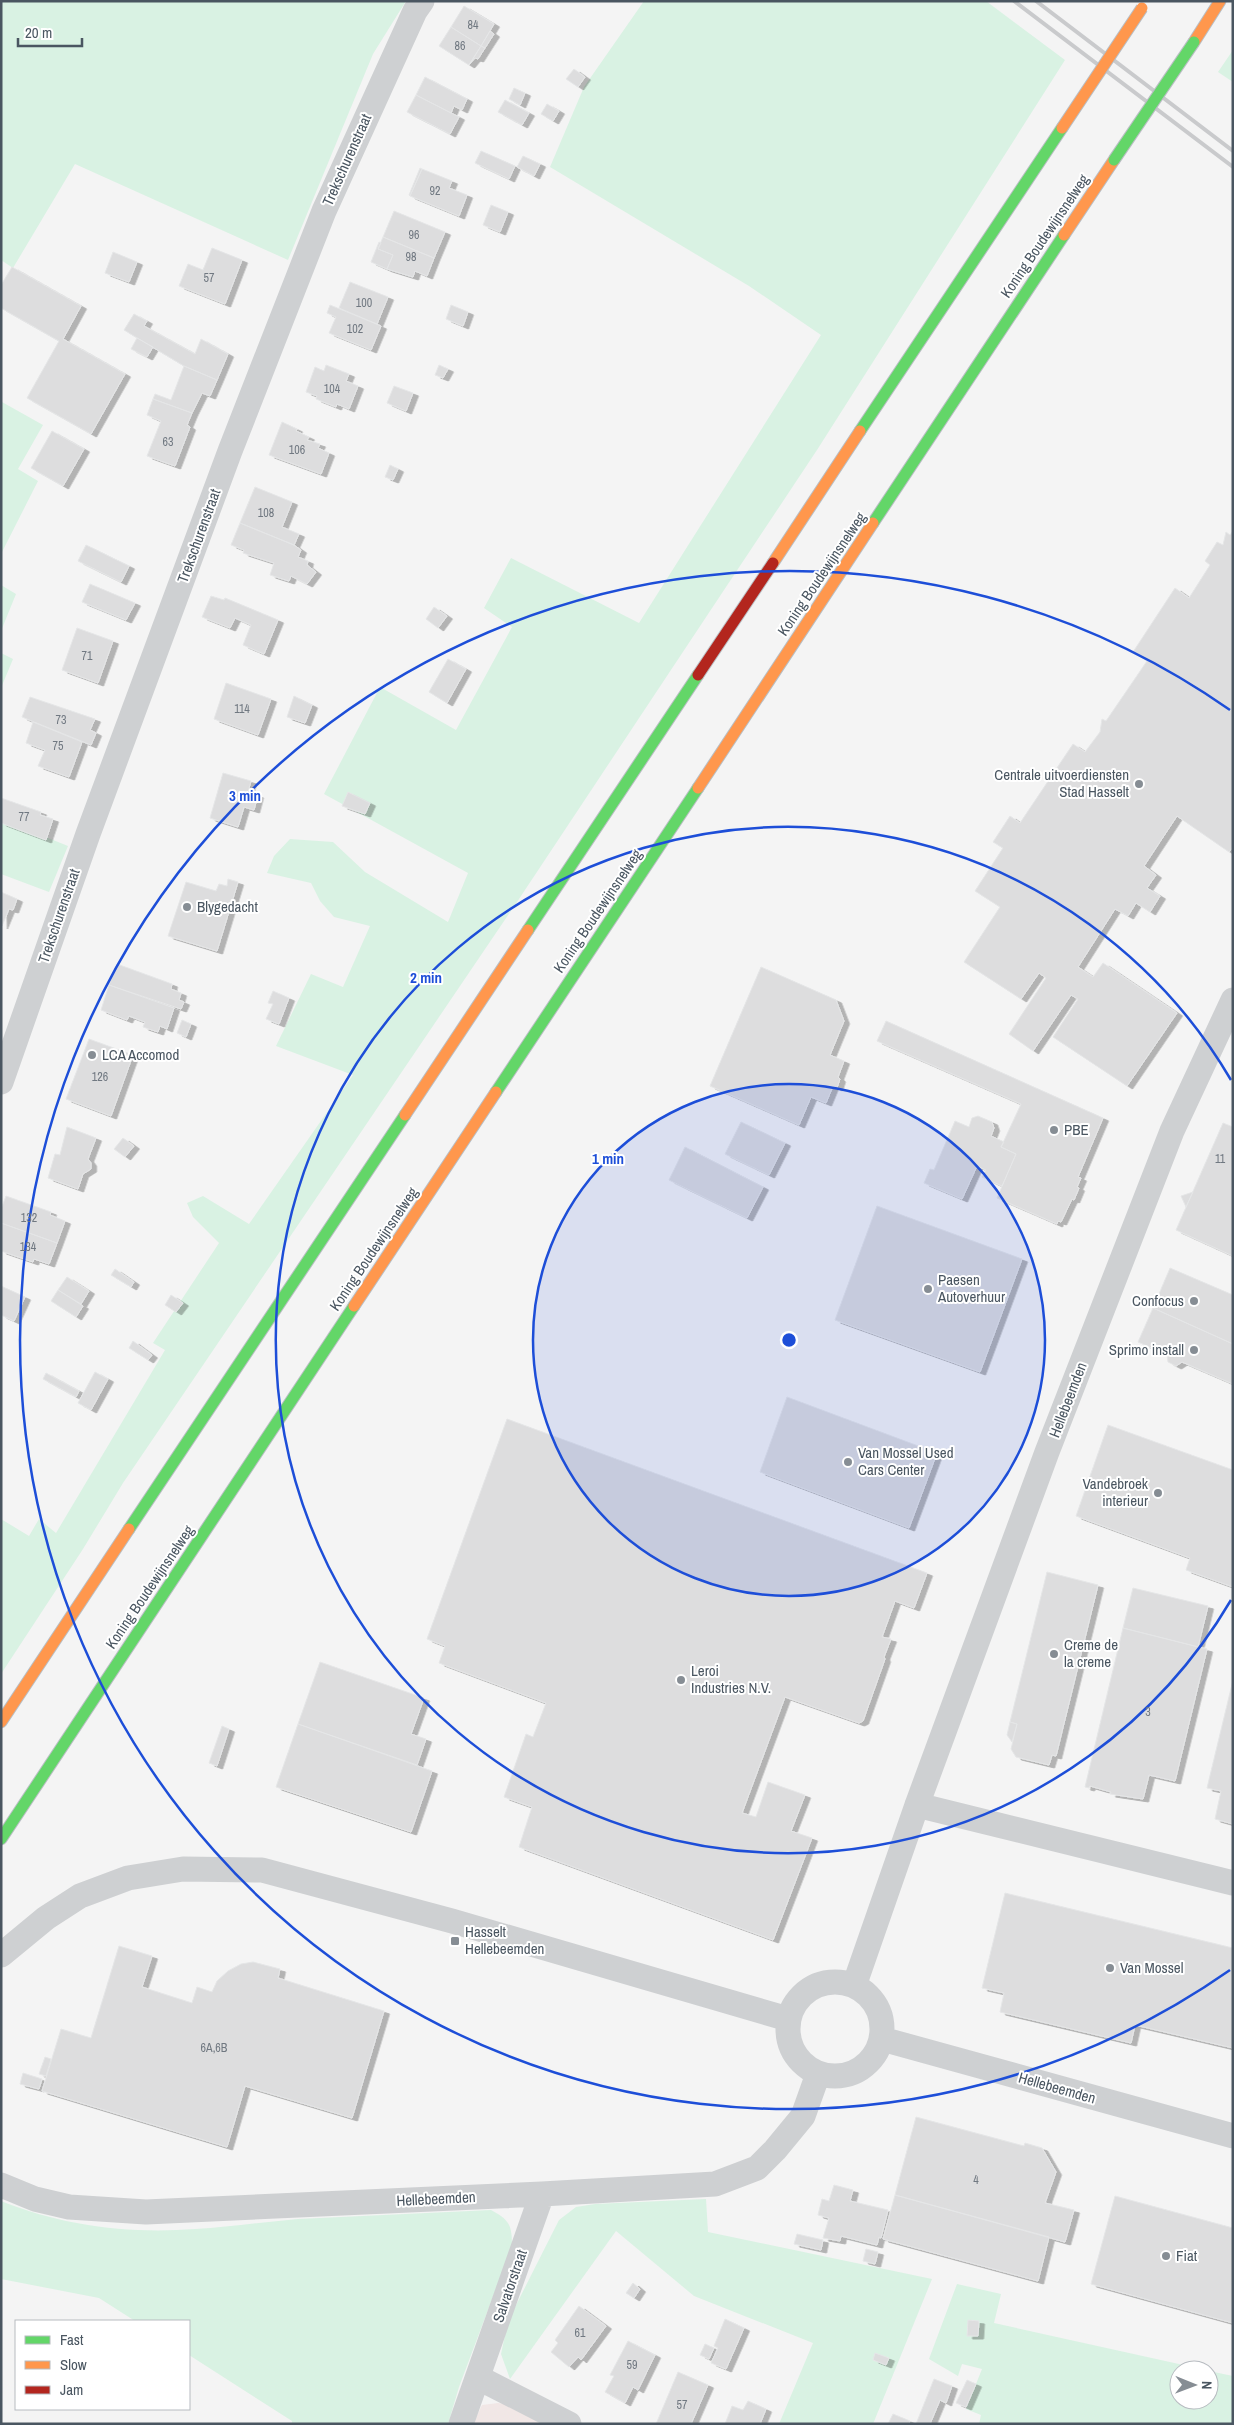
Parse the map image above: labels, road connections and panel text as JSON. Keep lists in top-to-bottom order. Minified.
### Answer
{"streets":{"highway":["Koning Boudewijnsnelweg"],"street":["Trekschurenstraat","Hellebeemden","Salvatorstraat"]},"crossings":[["Hellebeemden","Salvatorstraat"]],"places":{"other":["Centrale uitvoerdiensten Stad Hasselt","Blygedacht","LCA Accomod","PBE","Paesen Autoverhuur","Confocus","Sprimo install","Van Mossel Used Cars Center","Vandebroek interieur","Creme de la creme","Leroi Industries N.V.","Van Mossel","Fiat"],"transit":["Hasselt Hellebeemden"]},"house_numbers":["84","86","92","96","98","57","100","102","104","63","106","108","71","114","73","75","77","126","11","132","134","3","6A,6B","4","61","59","57"],"legend":["Fast","Slow","Jam"],"scale_bar":"20 m","north":"right","rings":["3 min","2 min","1 min"]}
